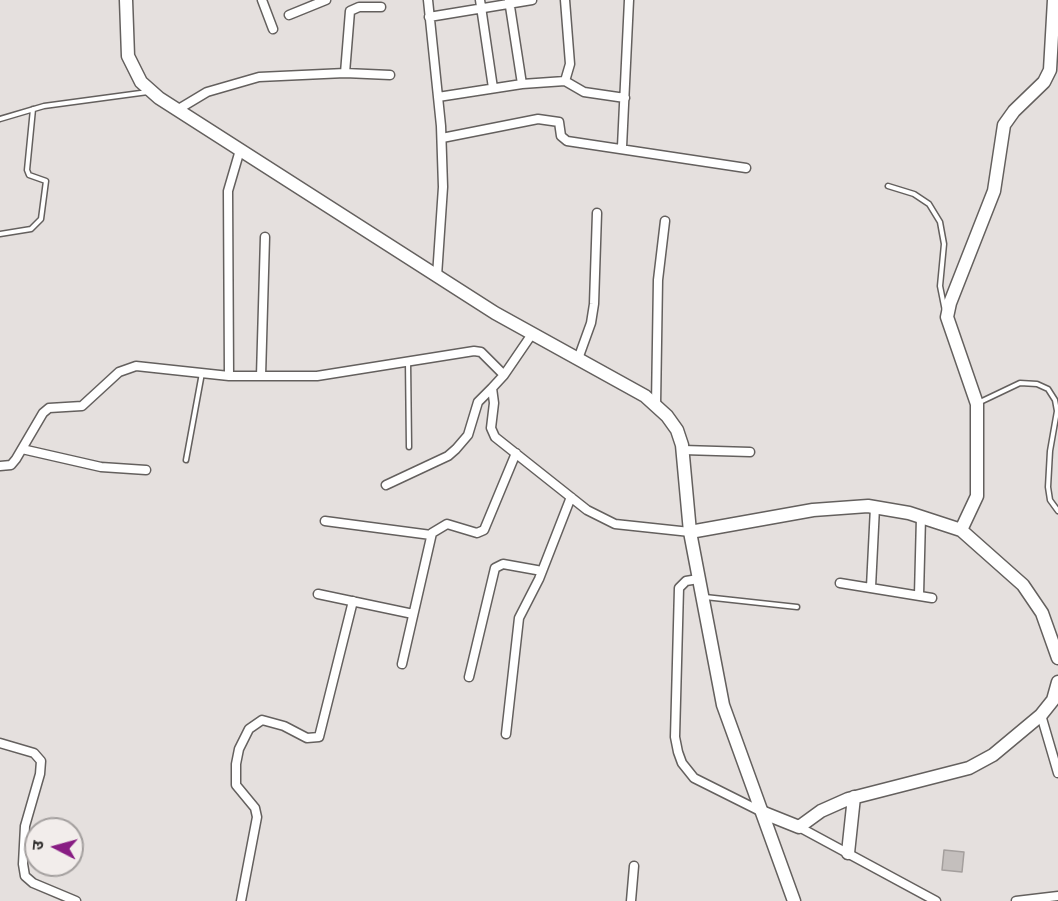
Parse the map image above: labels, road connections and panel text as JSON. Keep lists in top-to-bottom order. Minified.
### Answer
{"north":"left"}
